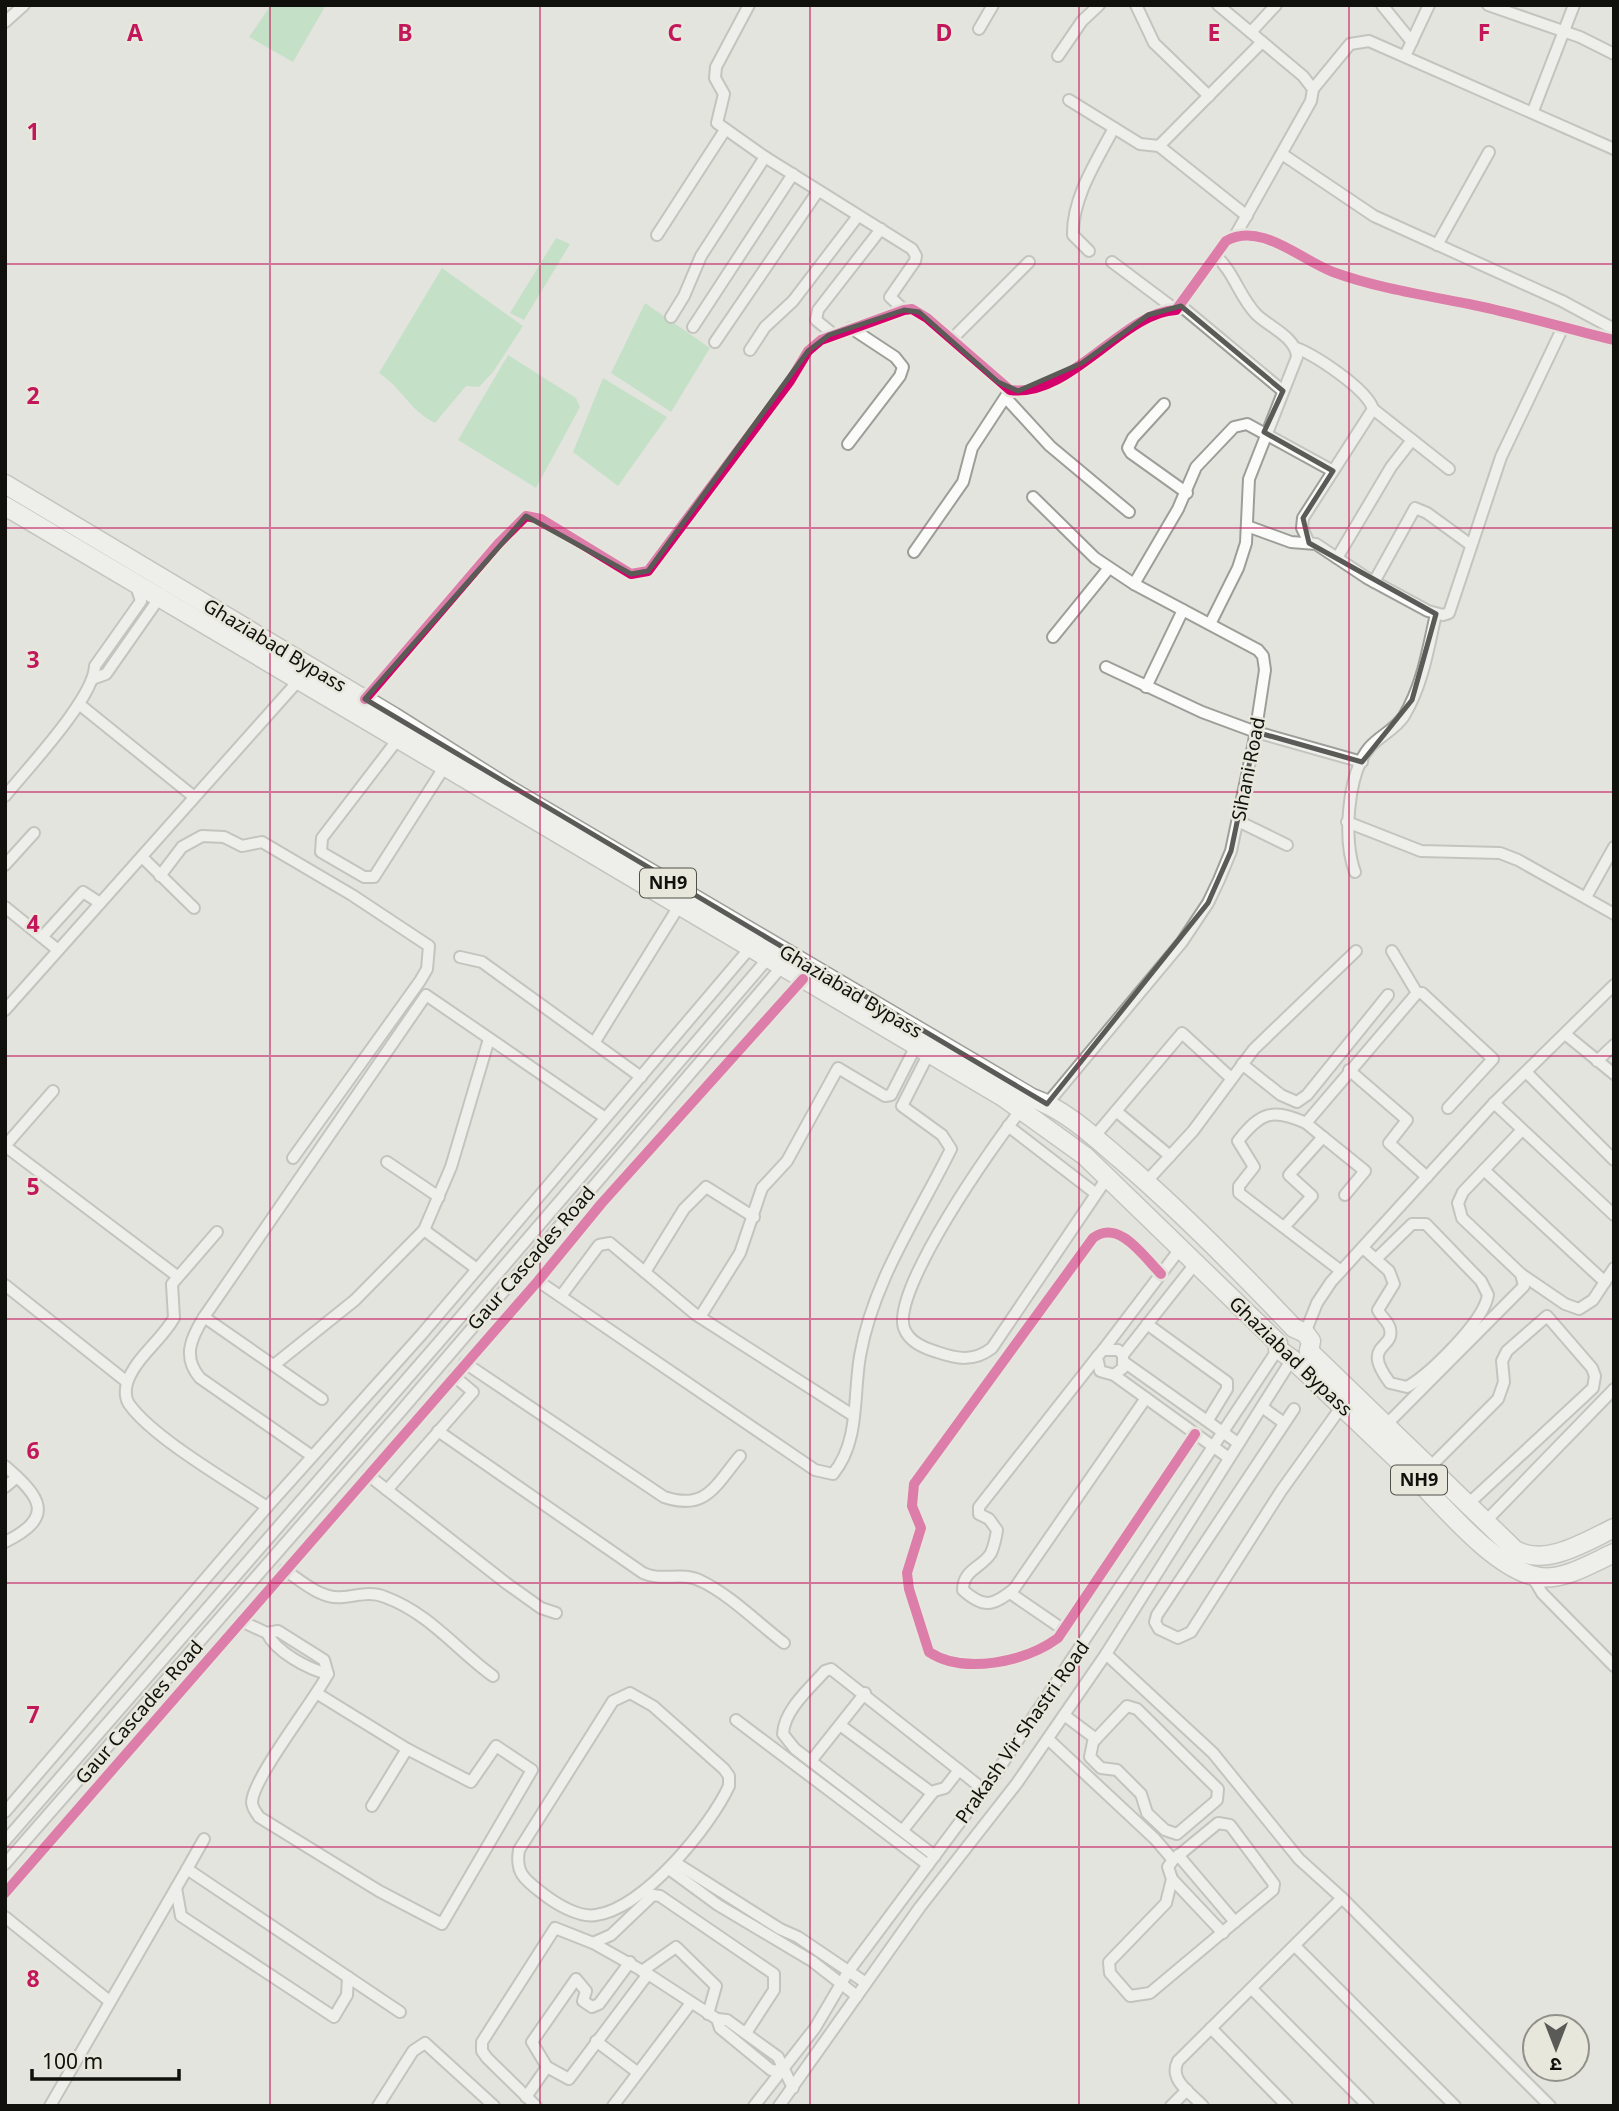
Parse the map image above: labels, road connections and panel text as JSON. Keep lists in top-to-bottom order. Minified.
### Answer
{"streets":{"highway":["Ghaziabad Bypass","NH9"],"street":["Sihani Road","Gaur Cascades Road","Prakash Vir Shastri Road"]},"crossings":[["Ghaziabad Bypass","Sihani Road"],["Ghaziabad Bypass","Gaur Cascades Road"],["Ghaziabad Bypass","Prakash Vir Shastri Road"]],"scale_bar":"100 m","north":"bottom","grid":{"columns":["A","B","C","D","E","F"],"rows":["1","2","3","4","5","6","7","8"]}}
